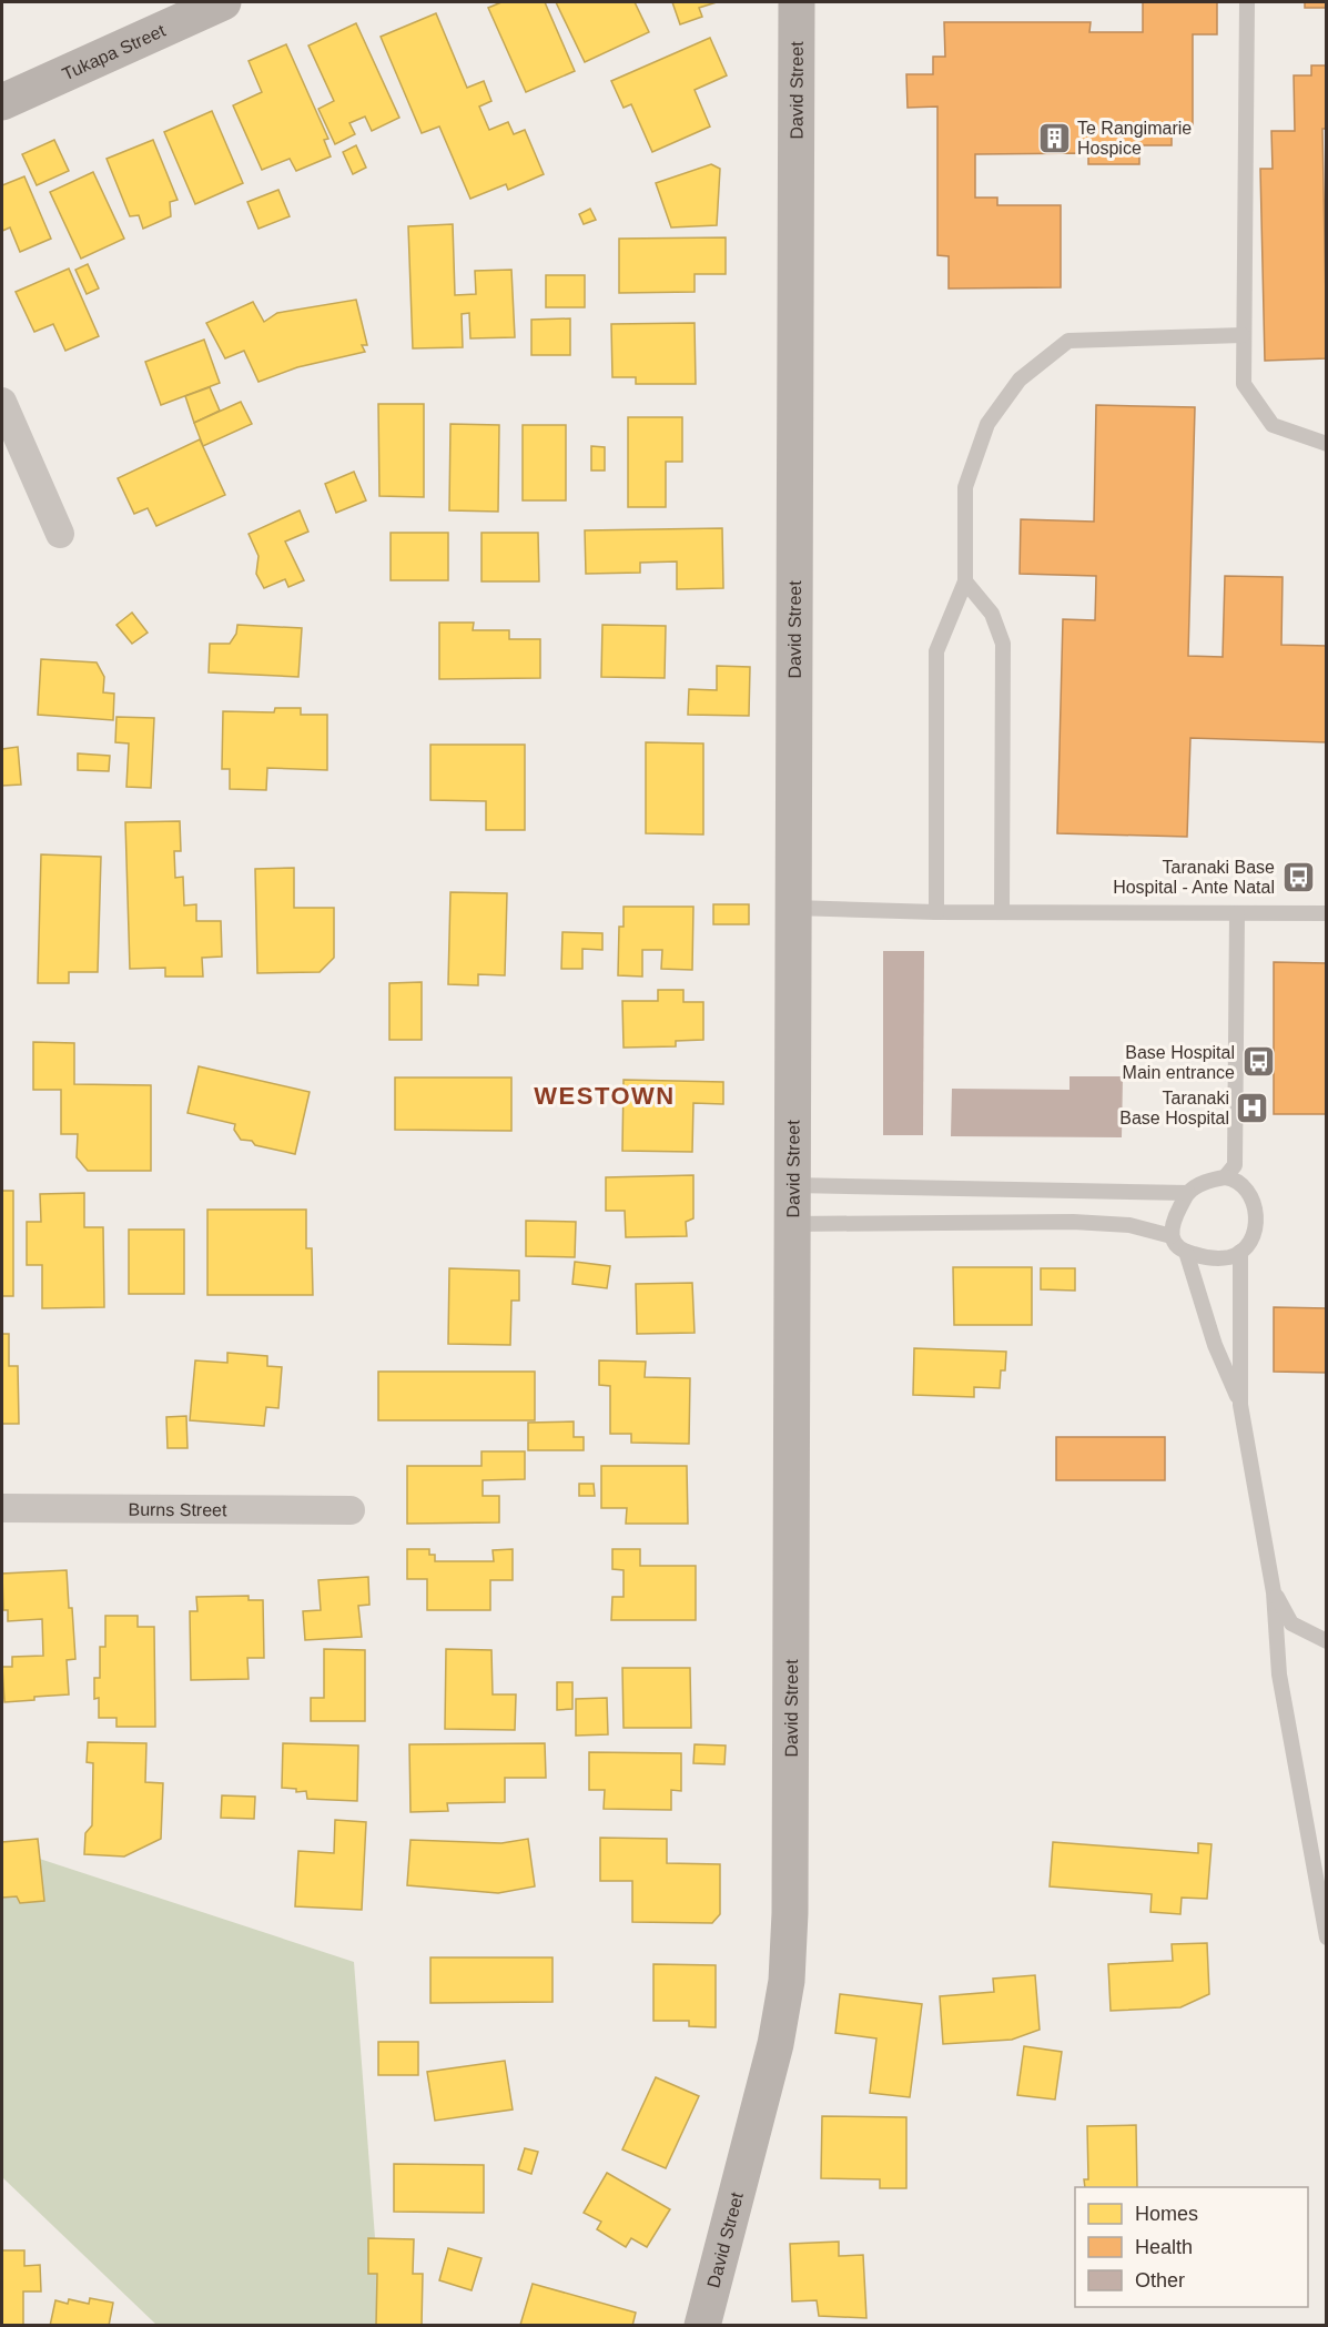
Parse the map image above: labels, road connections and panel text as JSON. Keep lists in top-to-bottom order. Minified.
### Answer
{"streets":{"street":["Tukapa Street","David Street","Burns Street"]},"districts":["WESTOWN"],"places":{"building":["Te Rangimarie Hospice"],"bus stop":["Taranaki Base Hospital - Ante Natal","Base Hospital Main entrance"],"hospital":["Taranaki Base Hospital"]},"legend":["Homes","Health","Other"]}
